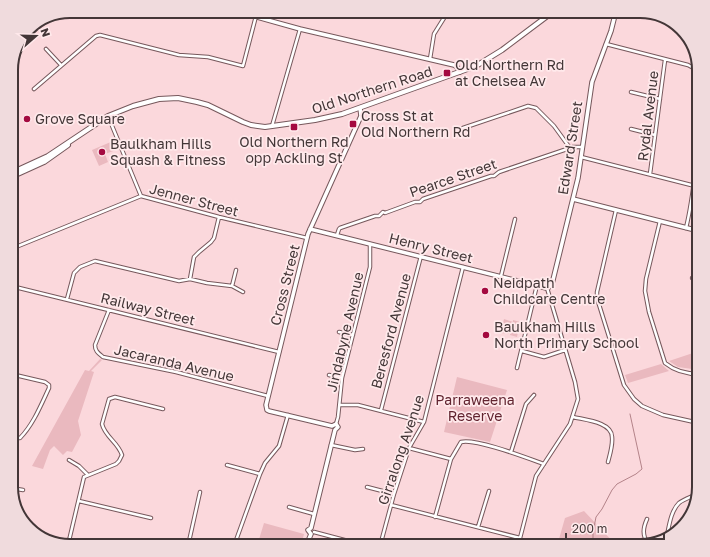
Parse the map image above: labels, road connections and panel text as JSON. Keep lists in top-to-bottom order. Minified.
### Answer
{"streets":{"main road":["Old Northern Road"],"street":["Rydal Avenue","Edward Street","Pearce Street","Jenner Street","Henry Street","Cross Street","Railway Street","Beresford Avenue","Jindabyne Avenue","Jacaranda Avenue","Girralong Avenue"]},"crossings":[["Old Northern Road","Cross Street"],["Edward Street","Pearce Street"],["Edward Street","Henry Street"],["Pearce Street","Henry Street"],["Jenner Street","Cross Street"],["Henry Street","Cross Street"],["Henry Street","Beresford Avenue"],["Henry Street","Jindabyne Avenue"],["Henry Street","Girralong Avenue"],["Cross Street","Railway Street"],["Cross Street","Jacaranda Avenue"],["Railway Street","Jacaranda Avenue"]],"parks":["Parraweena Reserve"],"places":{"transit":["Old Northern Rd at Chelsea Av","Cross St at Old Northern Rd","Old Northern Rd opp Ackling St"],"other":["Grove Square","Baulkham Hills Squash & Fitness","Neidpath Childcare Centre","Baulkham Hills North Primary School"]},"scale_bar":"200 m","north":"right"}
